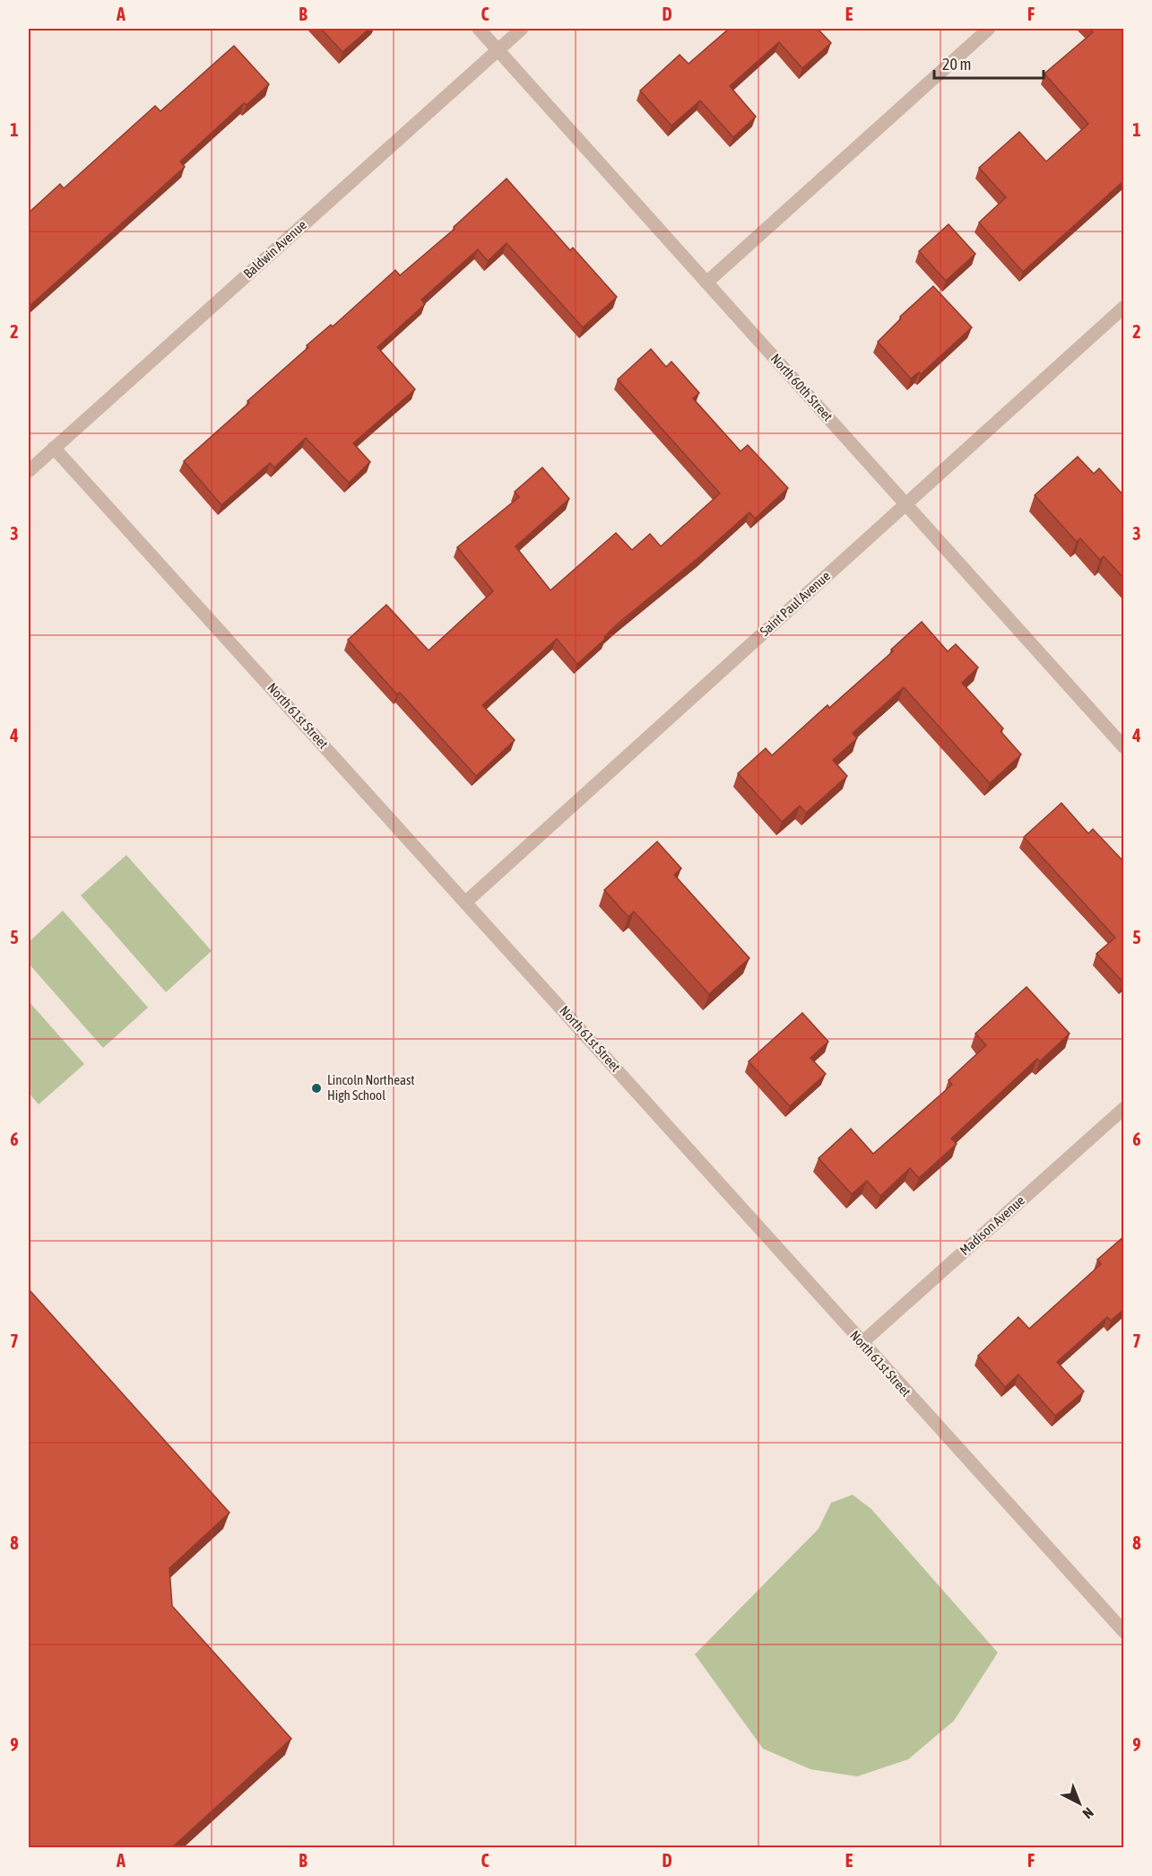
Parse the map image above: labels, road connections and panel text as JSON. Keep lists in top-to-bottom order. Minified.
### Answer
{"streets":{"street":["Baldwin Avenue","North 60th Street","Saint Paul Avenue","North 61st Street","Madison Avenue"]},"crossings":[["Baldwin Avenue","North 60th Street"],["Baldwin Avenue","North 61st Street"],["North 60th Street","Saint Paul Avenue"],["Saint Paul Avenue","North 61st Street"],["North 61st Street","Madison Avenue"]],"places":["Lincoln Northeast High School"],"scale_bar":"20 m","north":"bottom right","grid":{"columns":["A","B","C","D","E","F"],"rows":["1","2","3","4","5","6","7","8","9"]}}
